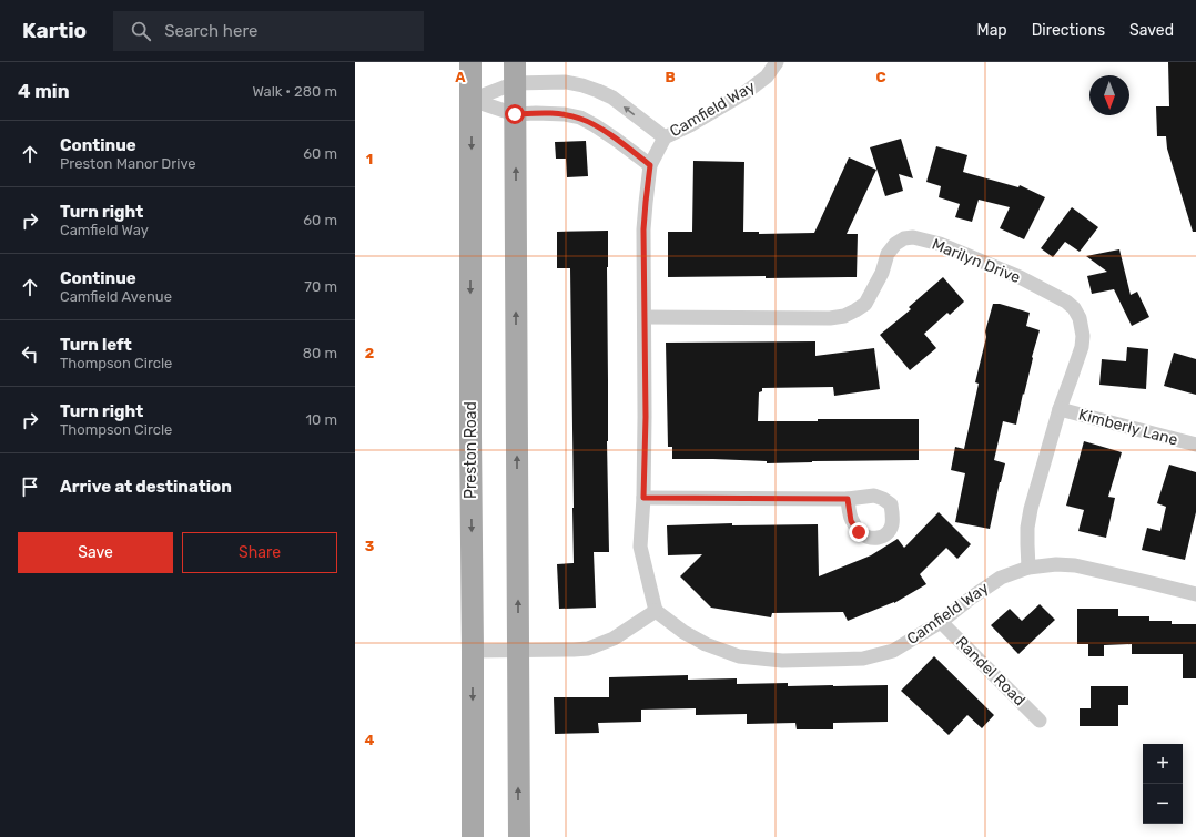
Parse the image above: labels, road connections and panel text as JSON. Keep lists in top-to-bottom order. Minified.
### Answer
{"streets":{"main road":["Preston Road"],"street":["Camfield Way","Marilyn Drive","Kimberly Lane","Randel Road"]},"crossings":[["Camfield Way","Marilyn Drive"],["Camfield Way","Randel Road"],["Marilyn Drive","Kimberly Lane"]],"north":"bottom","page":{"header":"Kartio","search":"Search here","nav":["Map","Directions","Saved"],"heading":["4 min","Walk · 280 m"],"list":[["Continue","Preston Manor Drive","60 m"],["Turn right","Camfield Way","60 m"],["Continue","Camfield Avenue","70 m"],["Turn left","Thompson Circle","80 m"],["Turn right","Thompson Circle","10 m"],"Arrive at destination"],"buttons":["Save","Share"],"map_buttons":["+","−"]},"grid":{"columns":["A","B","C"],"rows":["1","2","3","4"]}}
